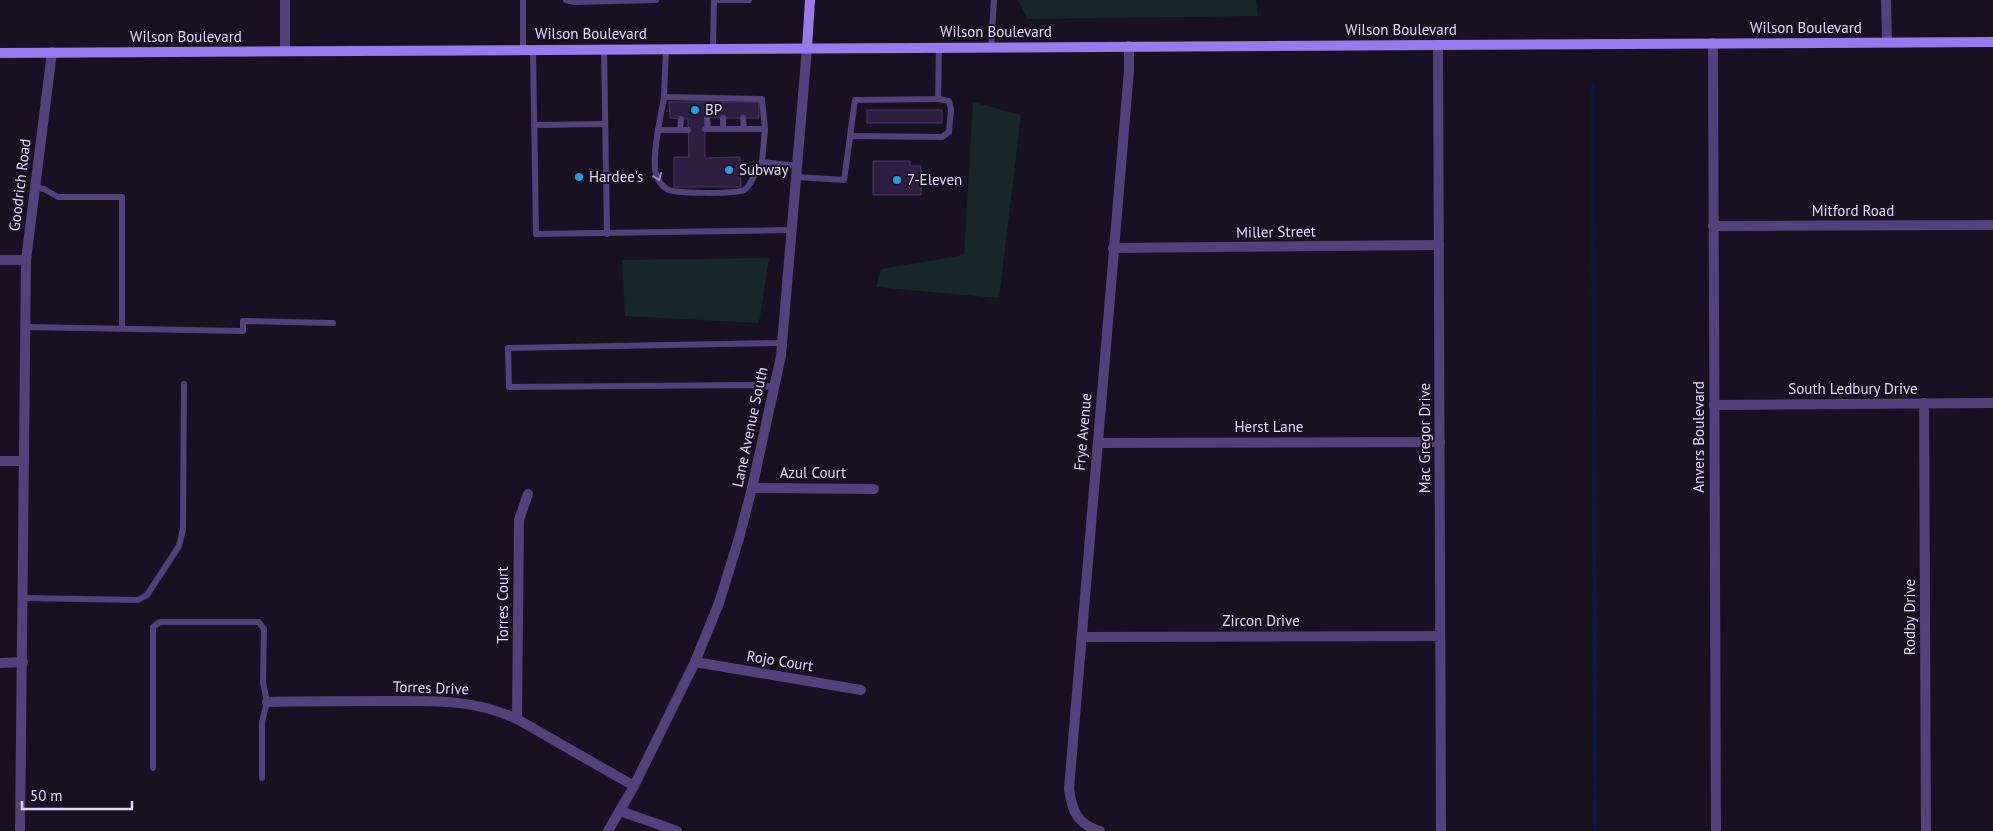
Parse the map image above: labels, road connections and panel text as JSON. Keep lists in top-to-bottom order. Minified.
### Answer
{"streets":{"main road":["Wilson Boulevard","Lane Avenue South"],"street":["Goodrich Road","Mitford Road","Miller Street","South Ledbury Drive","Herst Lane","Frye Avenue","Anvers Boulevard","Mac Gregor Drive","Azul Court","Torres Court","Rodby Drive","Zircon Drive","Rojo Court","Torres Drive"]},"crossings":[["Wilson Boulevard","Goodrich Road"],["Wilson Boulevard","Lane Avenue South"],["Wilson Boulevard","Frye Avenue"],["Wilson Boulevard","Anvers Boulevard"],["Wilson Boulevard","Mac Gregor Drive"],["Mitford Road","Anvers Boulevard"],["Miller Street","Frye Avenue"],["Miller Street","Mac Gregor Drive"],["South Ledbury Drive","Anvers Boulevard"],["South Ledbury Drive","Rodby Drive"],["Lane Avenue South","Azul Court"],["Lane Avenue South","Rojo Court"],["Lane Avenue South","Torres Drive"],["Herst Lane","Frye Avenue"],["Herst Lane","Mac Gregor Drive"],["Frye Avenue","Zircon Drive"],["Mac Gregor Drive","Zircon Drive"],["Torres Court","Torres Drive"]],"places":["BP","Subway","Hardee's","7-Eleven"],"scale_bar":"50 m"}
